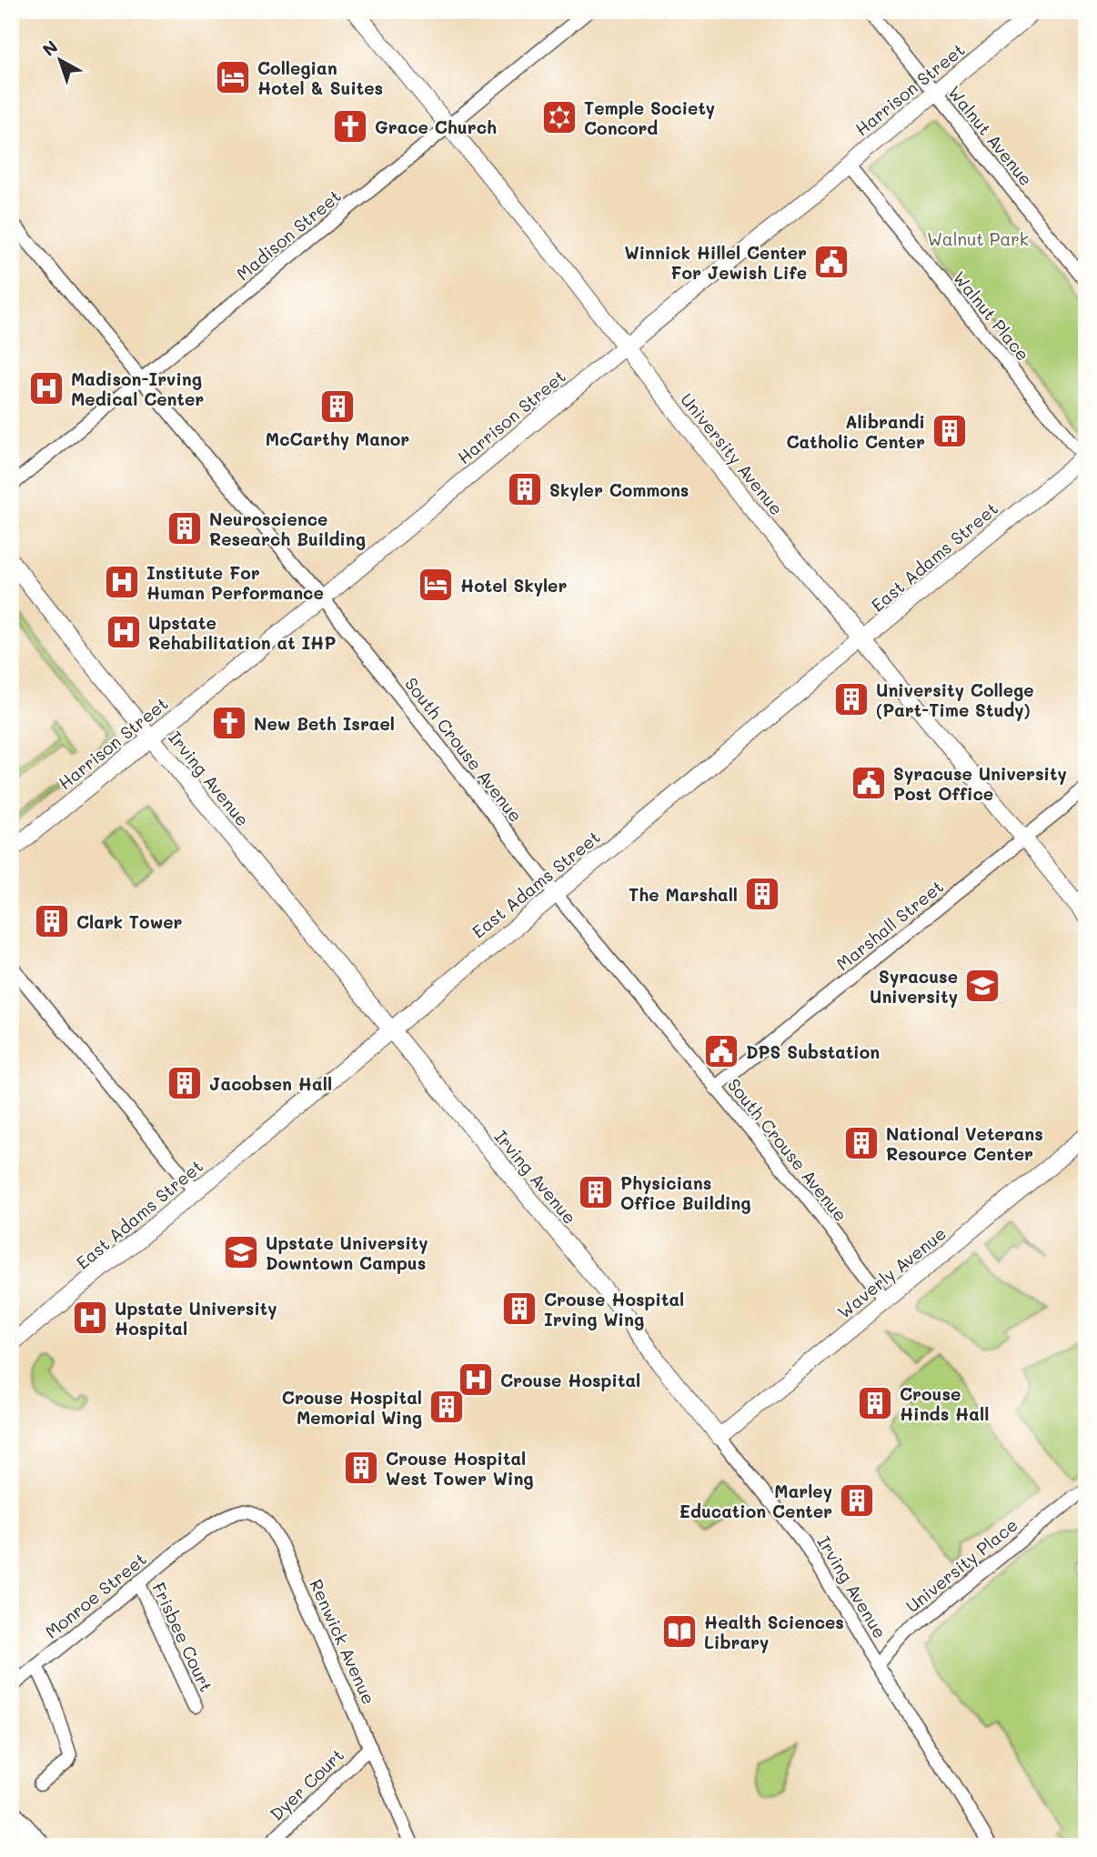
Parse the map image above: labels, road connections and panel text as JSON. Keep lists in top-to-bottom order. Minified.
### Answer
{"streets":{"street":["Harrison Street","Walnut Avenue","Madison Street","Walnut Place","University Avenue","East Adams Street","South Crouse Avenue","Irving Avenue","Marshall Street","Waverly Avenue","University Place","Monroe Street","Frisbee Court","Renwick Avenue","Dyer Court"]},"crossings":[["Harrison Street","Walnut Avenue"],["Harrison Street","Walnut Place"],["Harrison Street","University Avenue"],["Harrison Street","South Crouse Avenue"],["Harrison Street","Irving Avenue"],["Madison Street","University Avenue"],["Madison Street","South Crouse Avenue"],["Walnut Place","East Adams Street"],["University Avenue","East Adams Street"],["University Avenue","Marshall Street"],["East Adams Street","South Crouse Avenue"],["East Adams Street","Irving Avenue"],["South Crouse Avenue","Marshall Street"],["South Crouse Avenue","Waverly Avenue"],["Irving Avenue","Waverly Avenue"],["Irving Avenue","University Place"],["Monroe Street","Frisbee Court"],["Monroe Street","Renwick Avenue"],["Renwick Avenue","Dyer Court"]],"parks":["Walnut Park"],"places":{"hotel":["Collegian Hotel & Suites","Hotel Skyler"],"synagogue":["Temple Society Concord"],"church":["Grace Church","New Beth Israel"],"public building":["Winnick Hillel Center For Jewish Life","Syracuse University Post Office","DPS Substation"],"hospital":["Madison-Irving Medical Center","Institute For Human Performance","Upstate Rehabilitation at IHP","Upstate University Hospital","Crouse Hospital"],"building":["McCarthy Manor","Alibrandi Catholic Center","Skyler Commons","Neuroscience Research Building","University College (Part-Time Study)","The Marshall","Clark Tower","Jacobsen Hall","National Veterans Resource Center","Physicians Office Building","Crouse Hospital Irving Wing","Crouse Hinds Hall","Crouse Hospital Memorial Wing","Crouse Hospital West Tower Wing","Marley Education Center"],"school or university":["Syracuse University","Upstate University Downtown Campus"],"library":["Health Sciences Library"]},"north":"top left"}
